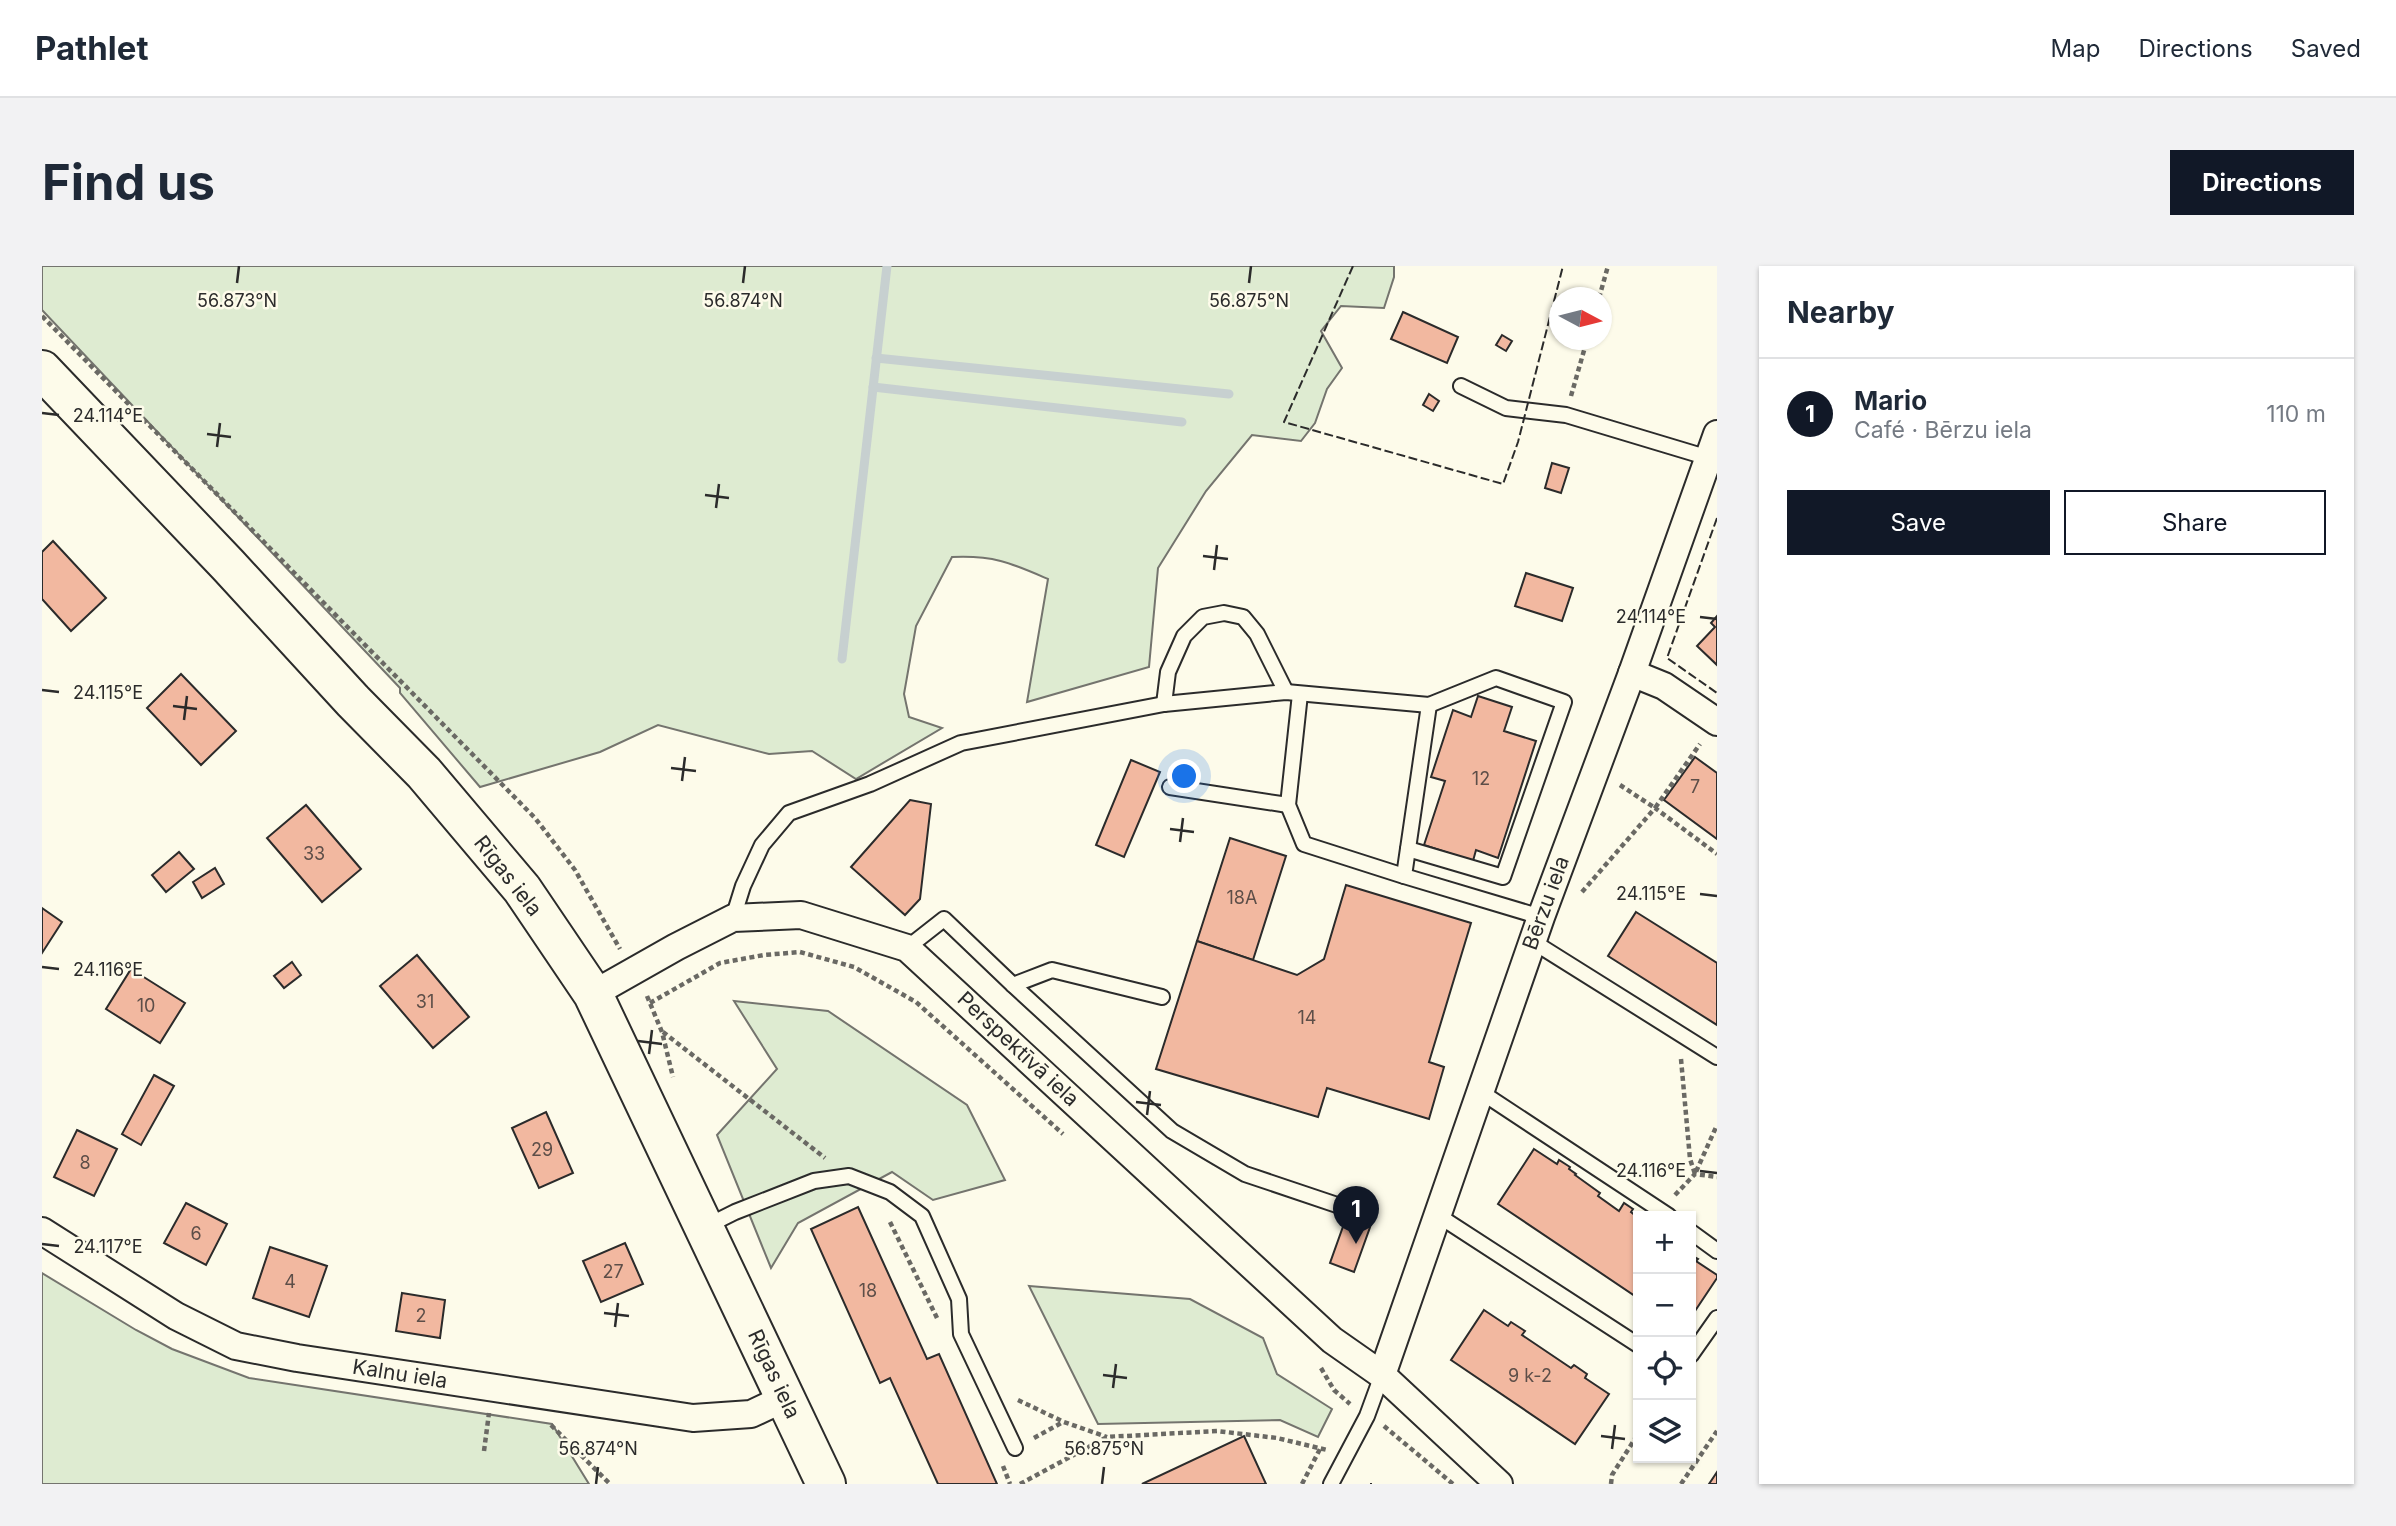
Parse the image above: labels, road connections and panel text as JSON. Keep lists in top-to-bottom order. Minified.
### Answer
{"streets":{"main road":["Rīgas iela"],"street":["Bērzu iela","Perspektīvā iela","Kalnu iela"]},"crossings":[["Rīgas iela","Perspektīvā iela"],["Rīgas iela","Kalnu iela"],["Bērzu iela","Perspektīvā iela"]],"house_numbers":["12","7","33","18A","31","10","14","29","8","6","27","4","18","2","9 k-2"],"north":"right","page":{"header":"Pathlet","nav":["Map","Directions","Saved"],"buttons":["Directions",["Save","Share"]],"title":"Find us","heading":"Nearby","list":[{"mark":"1","name":"Mario","note":"Café · Bērzu iela","value":"110 m"}],"pins":"1","map_buttons":["+","−"]},"coordinates":["56.873°N","56.874°N","56.875°N","24.114°E","24.115°E","24.116°E","24.117°E"]}
